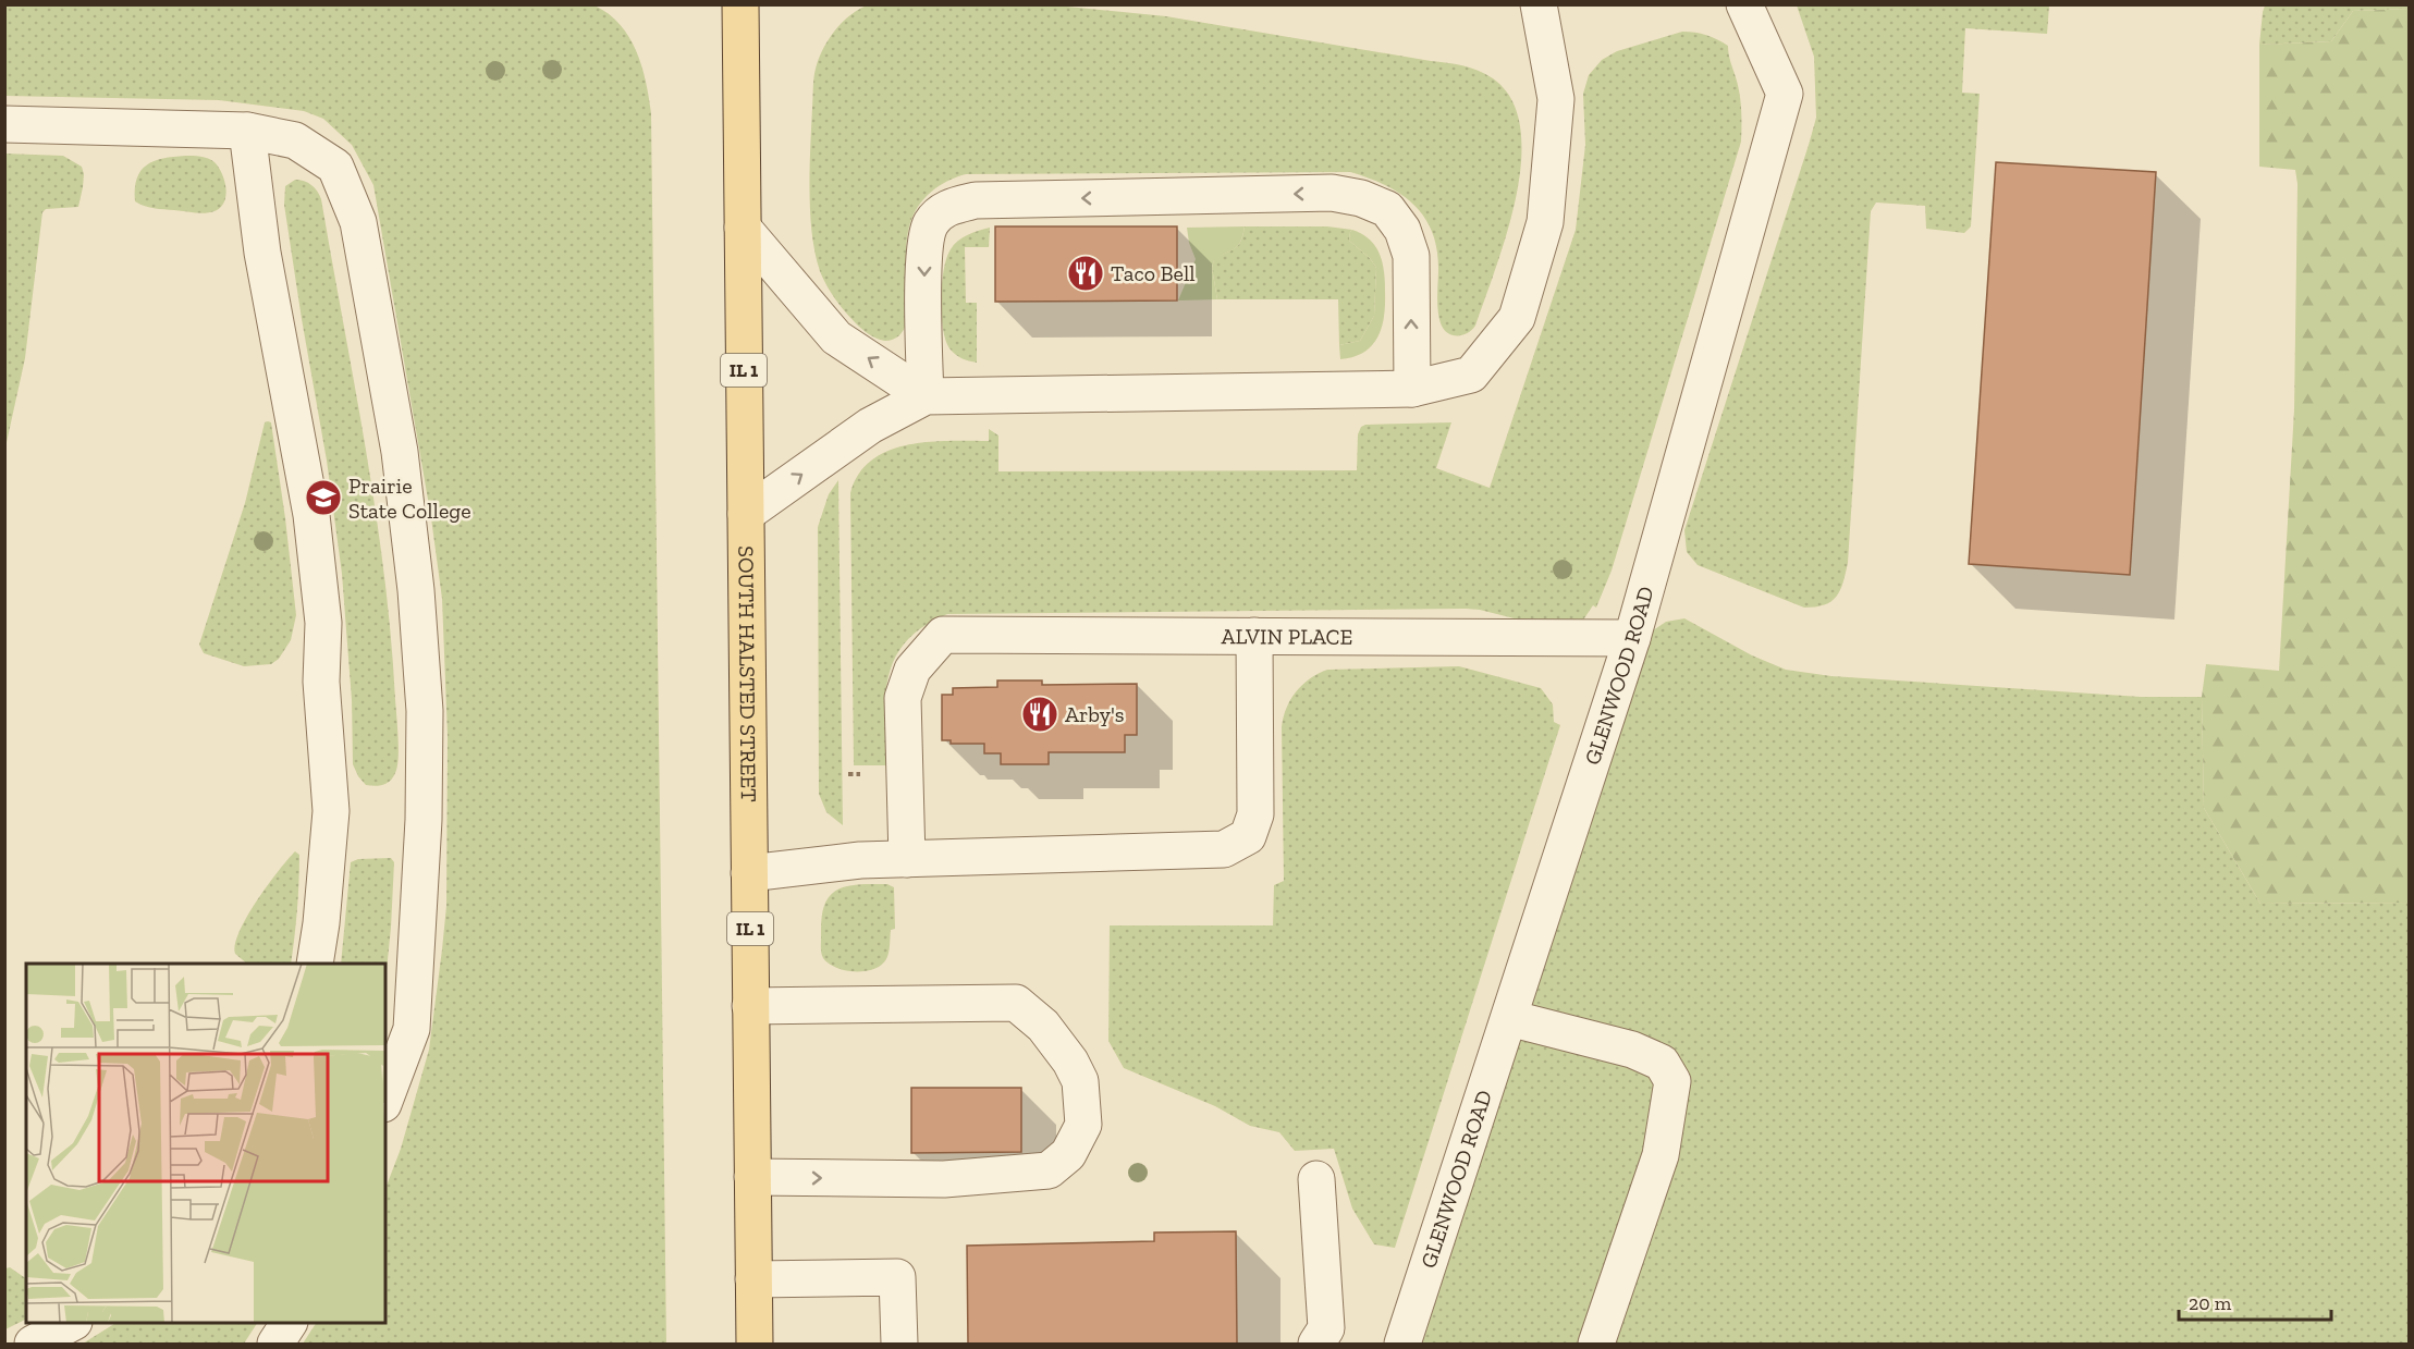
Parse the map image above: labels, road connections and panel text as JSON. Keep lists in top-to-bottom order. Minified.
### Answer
{"streets":{"main road":["IL 1","SOUTH HALSTED STREET"],"street":["ALVIN PLACE","GLENWOOD ROAD"]},"crossings":[["ALVIN PLACE","GLENWOOD ROAD"]],"places":{"restaurant":["Taco Bell","Arby's"],"school or university":["Prairie State College"]},"scale_bar":"20 m"}
